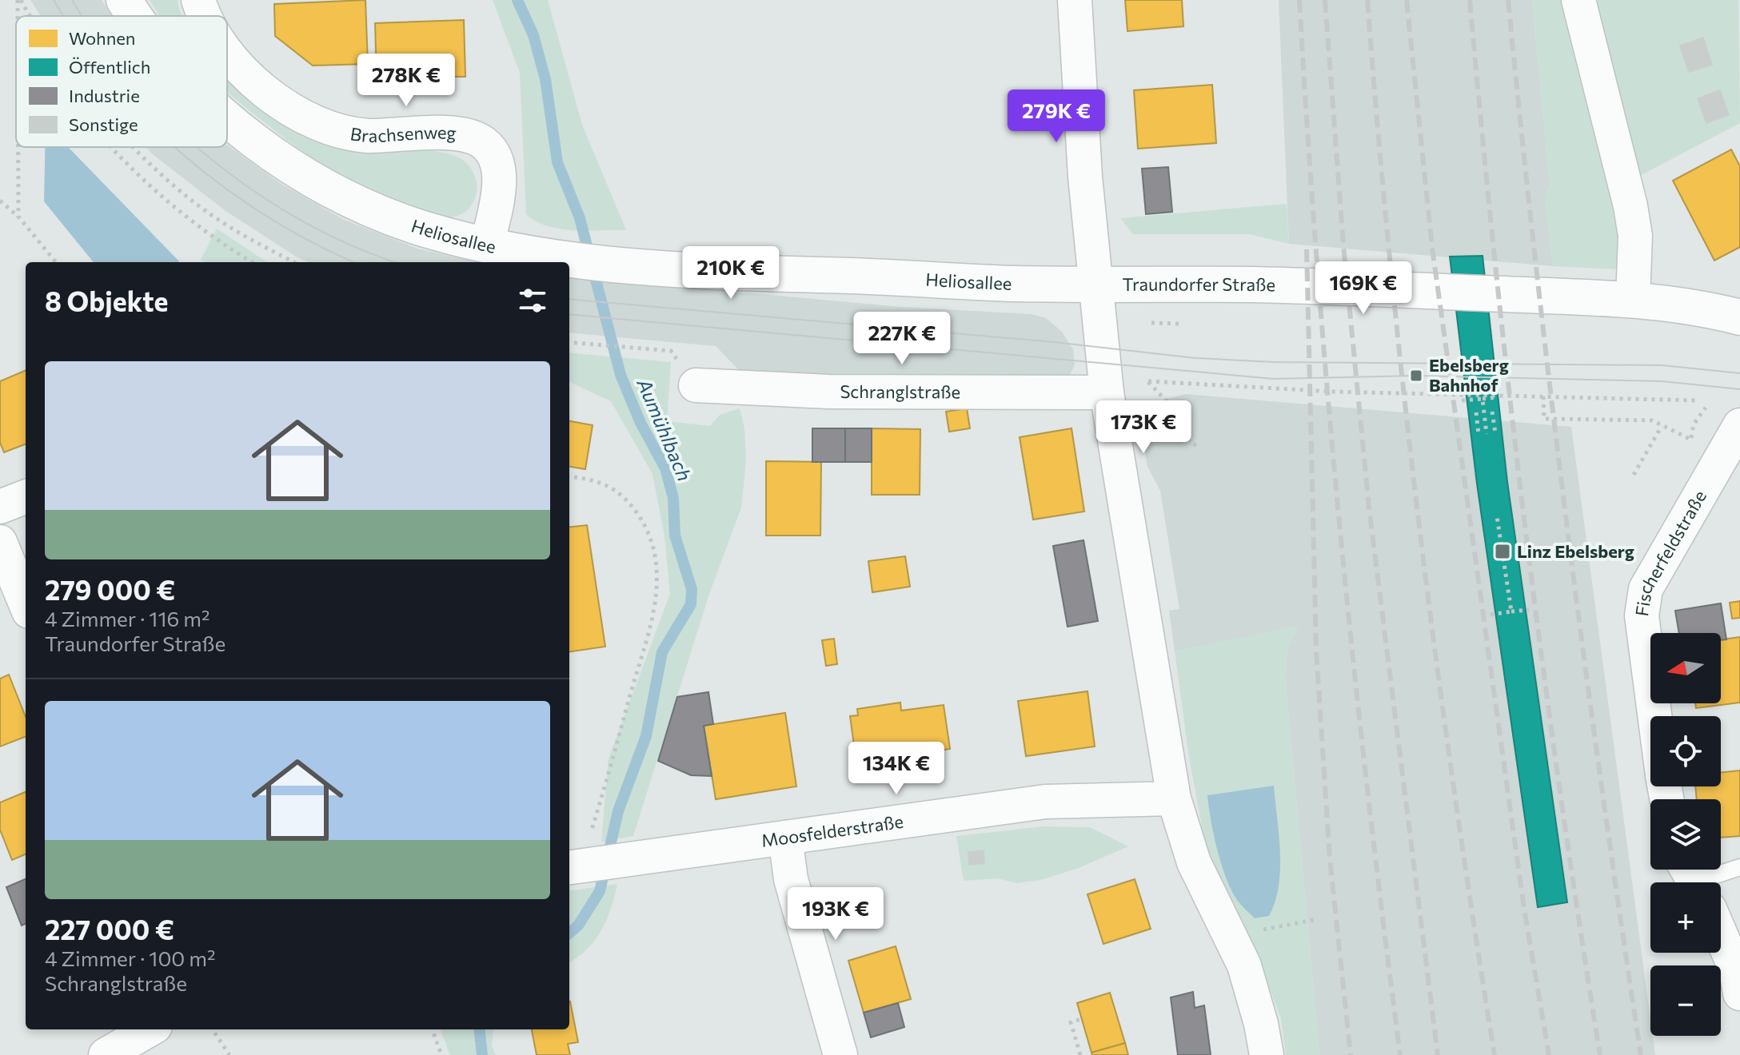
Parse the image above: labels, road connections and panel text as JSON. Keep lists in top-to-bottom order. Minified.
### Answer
{"streets":{"street":["Brachsenweg","Heliosallee","Traundorfer Straße","Schranglstraße","Fischerfeldstraße","Moosfelderstraße"]},"crossings":[["Brachsenweg","Heliosallee"],["Heliosallee","Traundorfer Straße"]],"water":["Aumühlbach"],"places":{"transit":["Ebelsberg Bahnhof","Linz Ebelsberg"]},"legend":["Wohnen","Öffentlich","Industrie","Sonstige"],"north":"left","page":{"price":["278K €","279K €","210K €","169K €","227K €","173K €","134K €","193K €"],"heading":"8 Objekte","list":[{"name":"279 000 €","note":"4 Zimmer · 116 m² · Traundorfer Straße"},{"name":"227 000 €","note":"4 Zimmer · 100 m² · Schranglstraße"}],"map_buttons":["+","−"]}}
